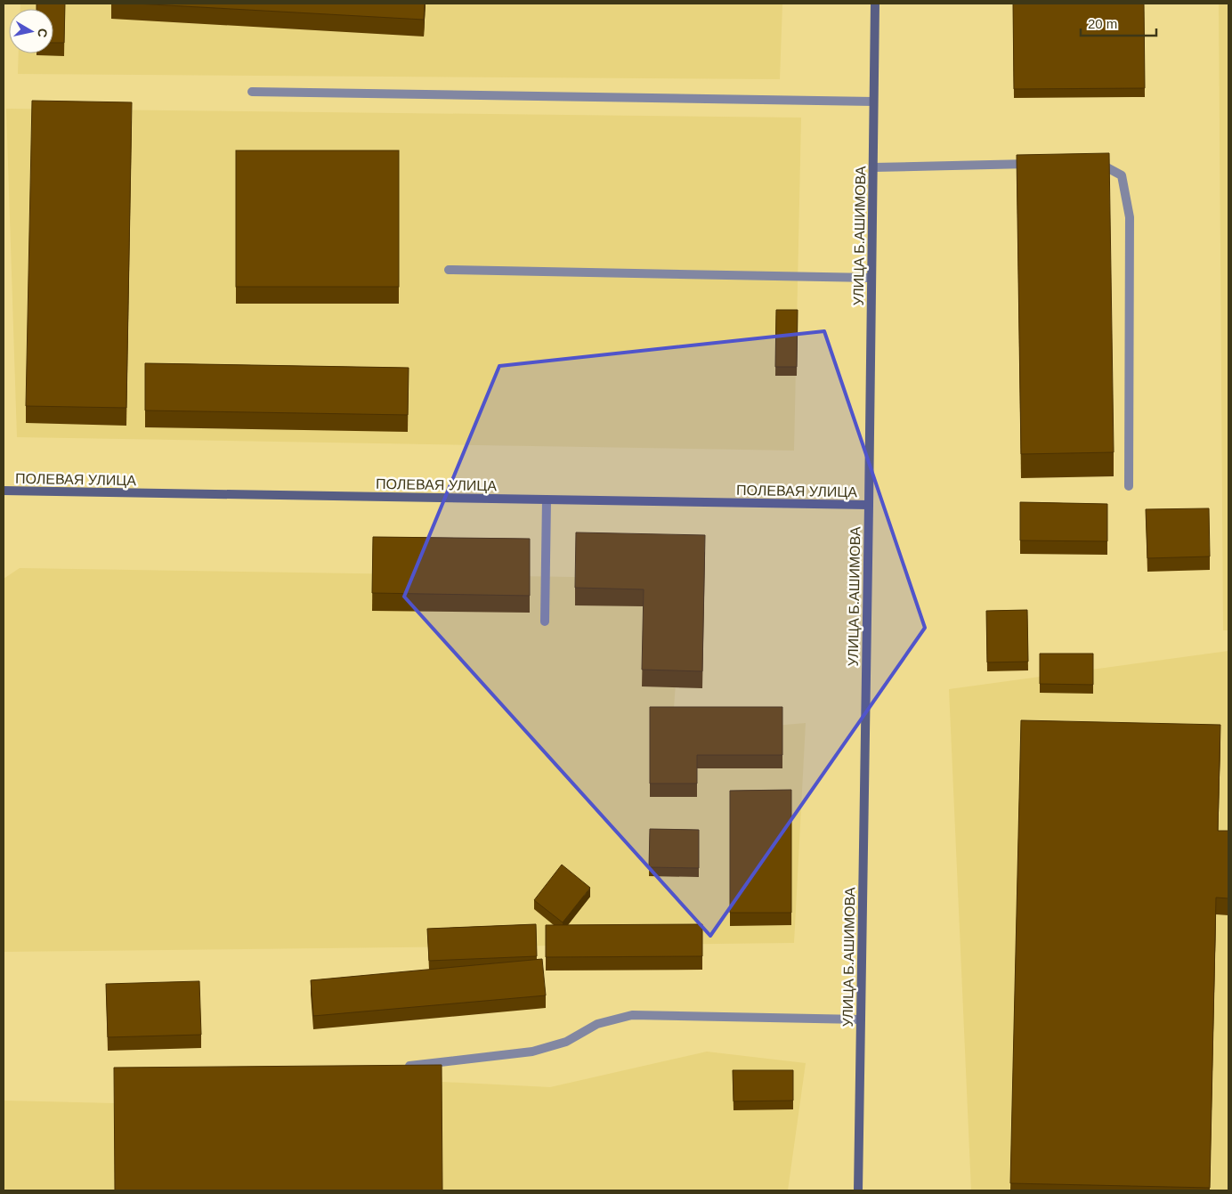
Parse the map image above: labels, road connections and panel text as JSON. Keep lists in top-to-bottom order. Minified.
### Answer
{"streets":{"street":["УЛИЦА Б.АШИМОВА","ПОЛЕВАЯ УЛИЦА"]},"crossings":[["УЛИЦА Б.АШИМОВА","ПОЛЕВАЯ УЛИЦА"]],"scale_bar":"20 m","north":"right"}
